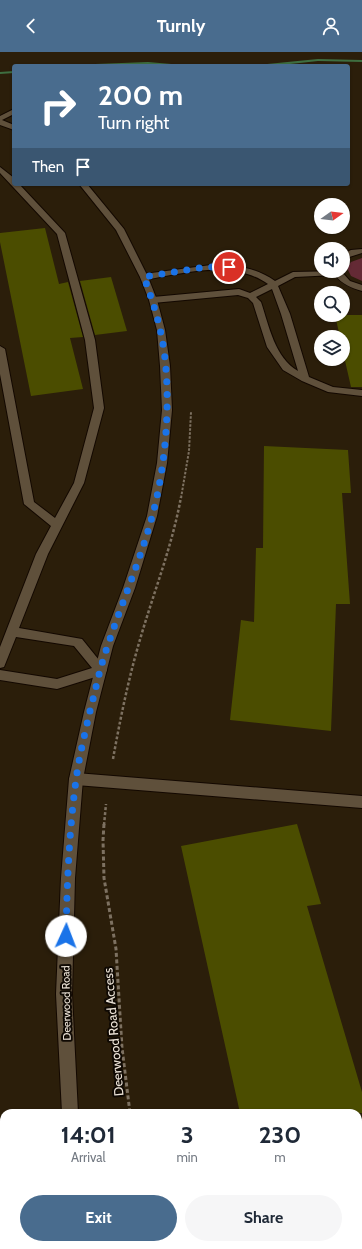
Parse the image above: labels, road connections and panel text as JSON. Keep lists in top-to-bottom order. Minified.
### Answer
{"streets":{"street":["Deerwood Road"],"path":["Deerwood Road Access"]},"north":"right","page":{"header":"Turnly","turn":["200 m","Turn right"],"then":"Then","eta":["14:01","Arrival","3","min","230","m"],"buttons":["Exit","Share"]}}
